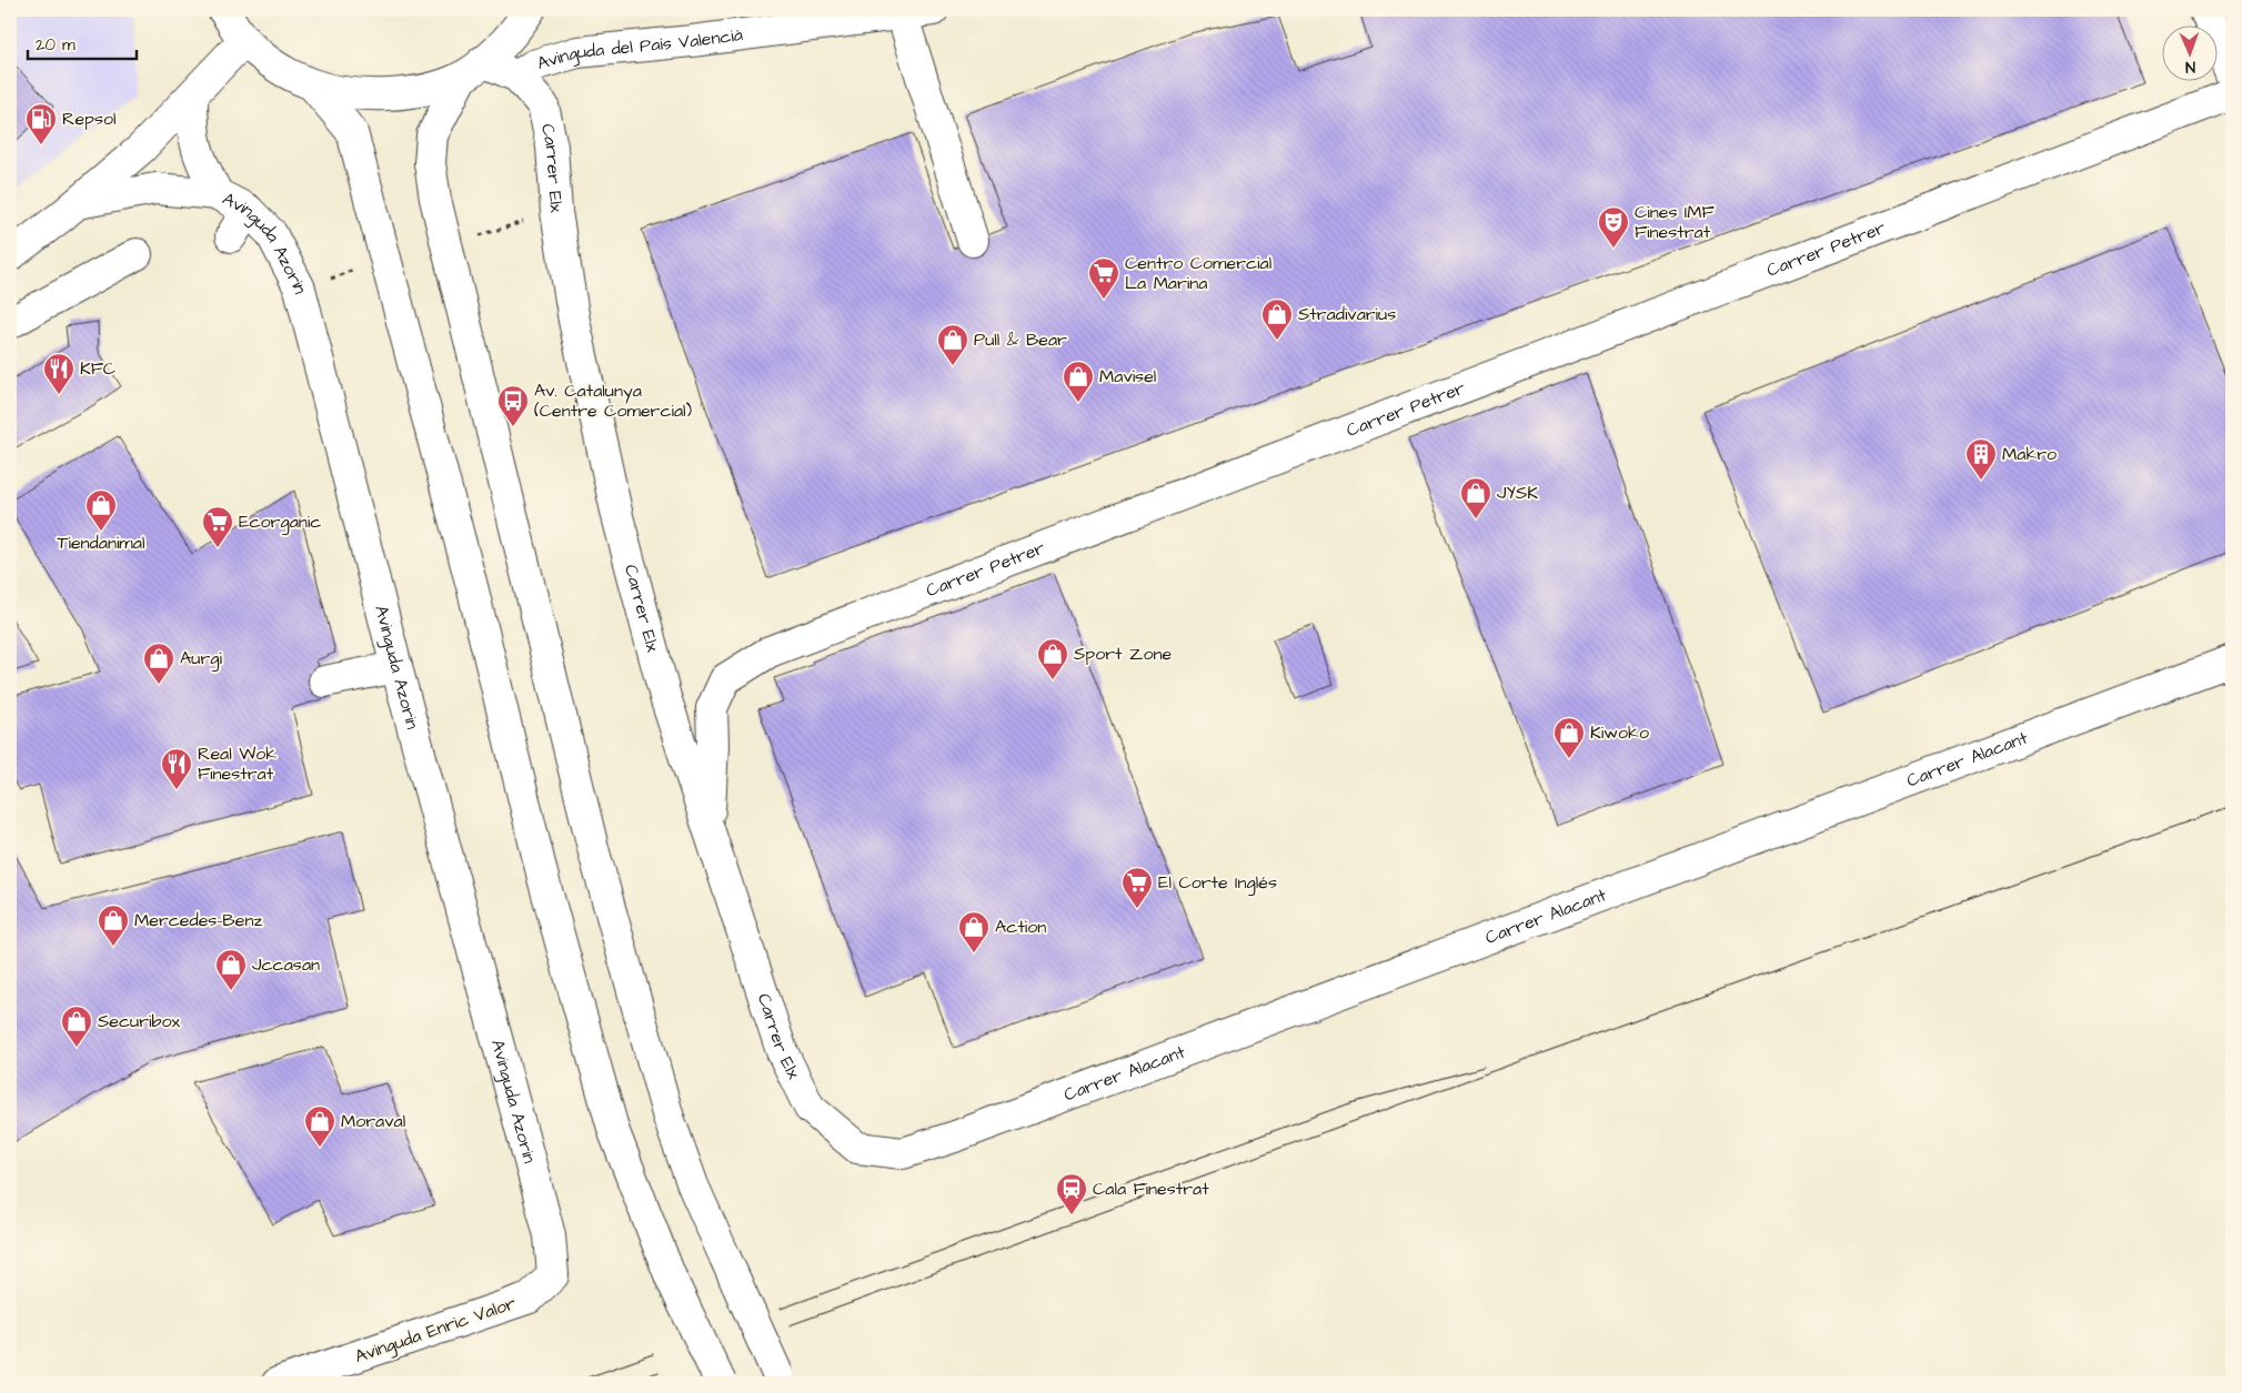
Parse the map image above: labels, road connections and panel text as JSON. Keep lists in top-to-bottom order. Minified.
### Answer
{"streets":{"street":["Avinguda del País Valencià","Carrer Elx","Avinguda Azorin","Carrer Petrer","Carrer Alacant","Avinguda Enric Valor"]},"crossings":[["Avinguda del País Valencià","Carrer Elx"],["Carrer Elx","Carrer Petrer"],["Carrer Elx","Carrer Alacant"],["Avinguda Azorin","Avinguda Enric Valor"]],"places":{"fuel station":["Repsol"],"theatre":["Cines IMF Finestrat"],"supermarket":["Centro Comercial La Marina","Ecorganic","El Corte Inglés"],"shop":["Stradivarius","Pull & Bear","Mavisel","JYSK","Tiendanimal","Sport Zone","Aurgi","Kiwoko","Mercedes-Benz","Action","Jccasan","Securibox","Moraval"],"restaurant":["KFC","Real Wok Finestrat"],"bus stop":["Av. Catalunya (Centre Comercial)"],"building":["Makro"],"station":["Cala Finestrat"]},"scale_bar":"20 m","north":"bottom"}
